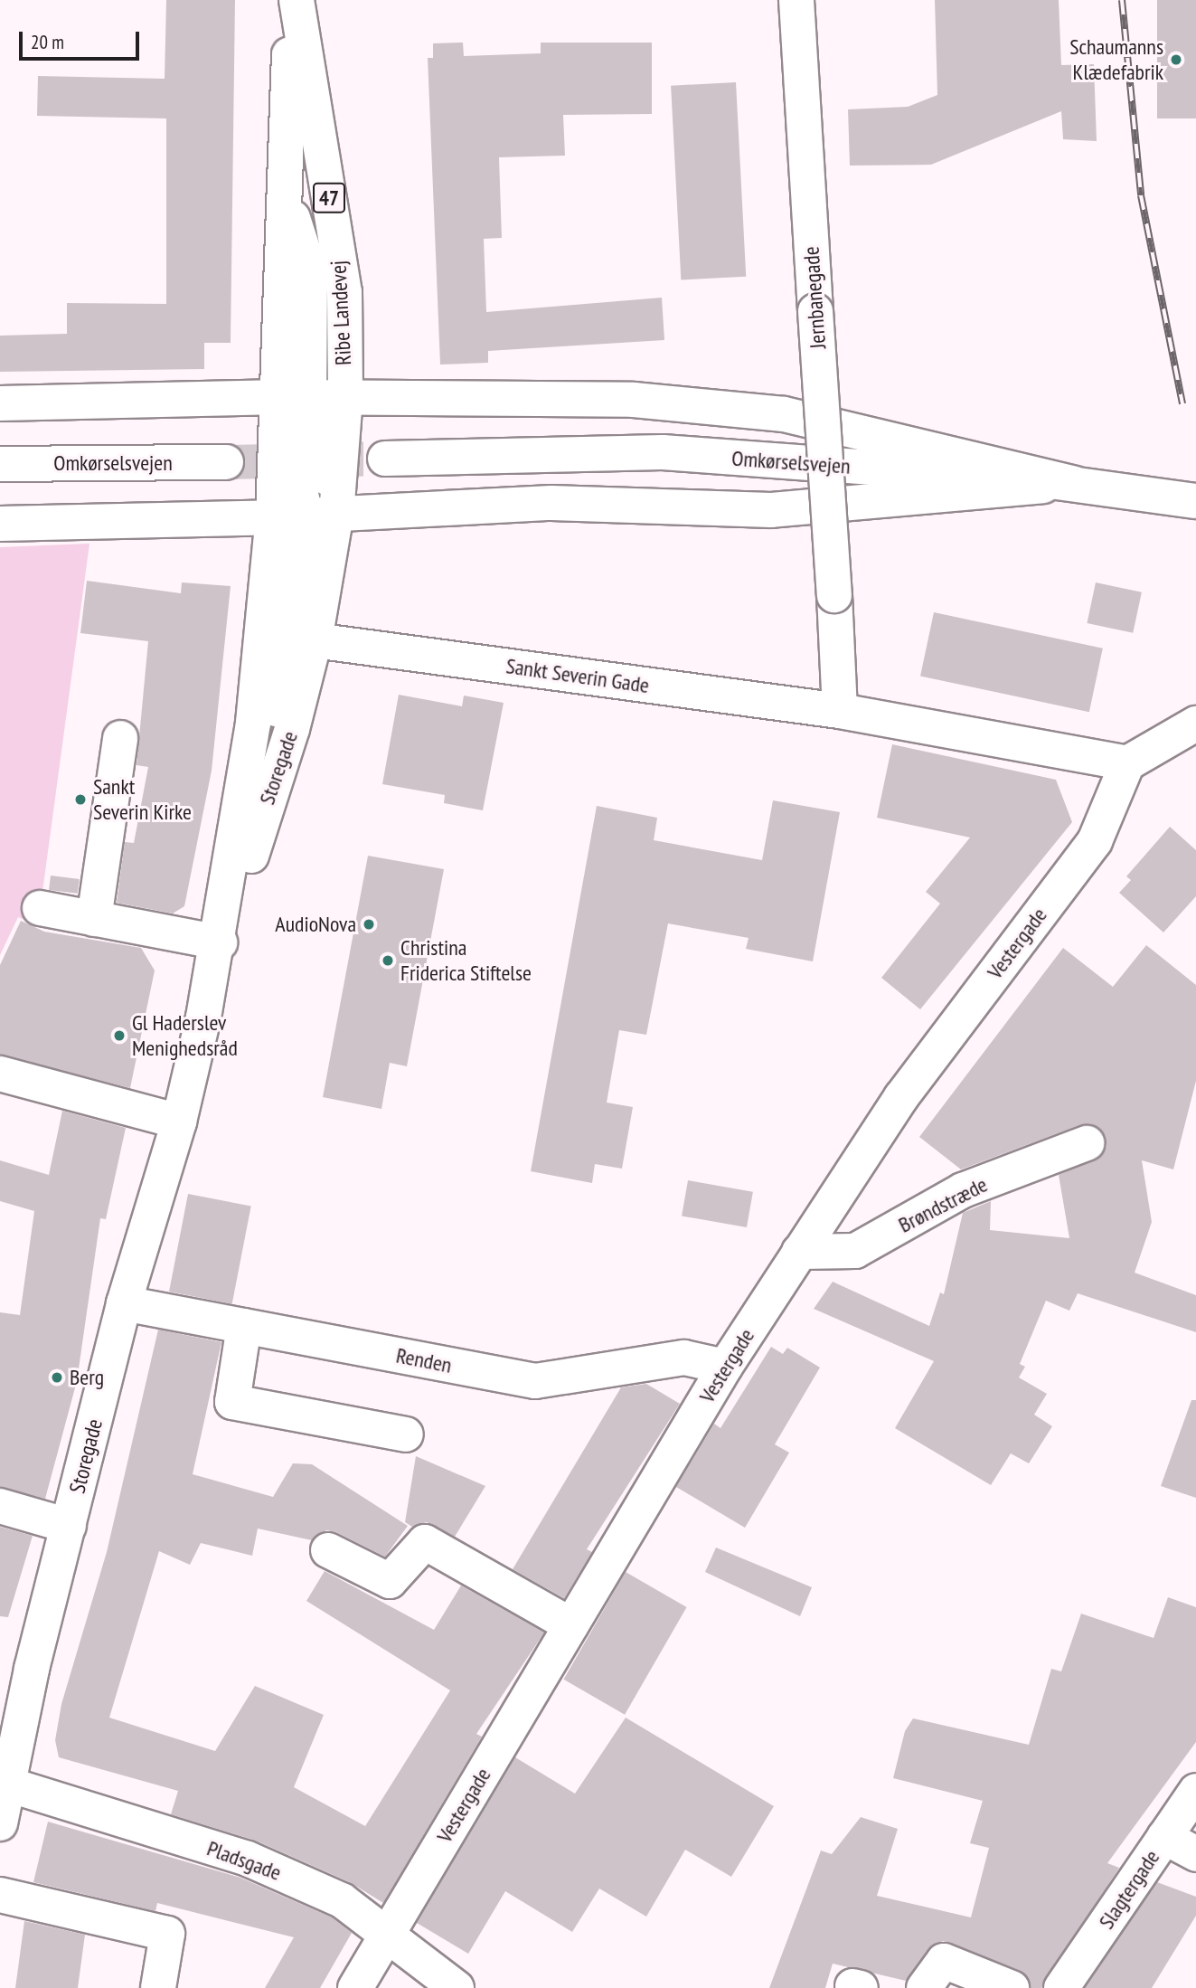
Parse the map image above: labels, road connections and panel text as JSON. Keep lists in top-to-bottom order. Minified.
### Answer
{"streets":{"street":["47","Jernbanegade","Ribe Landevej","Omkørselsvejen","Sankt Severin Gade","Storegade","Vestergade","Brøndstræde","Renden","Pladsgade","Slagtergade"]},"crossings":[["47","Ribe Landevej"],["47","Storegade"],["Jernbanegade","Sankt Severin Gade"],["Ribe Landevej","Storegade"],["Sankt Severin Gade","Storegade"],["Sankt Severin Gade","Vestergade"],["Storegade","Renden"],["Storegade","Pladsgade"],["Vestergade","Brøndstræde"],["Vestergade","Renden"],["Vestergade","Pladsgade"]],"places":["Schaumanns Klædefabrik","Sankt Severin Kirke","AudioNova","Christina Friderica Stiftelse","Gl Haderslev Menighedsråd","Berg"],"scale_bar":"20 m"}
